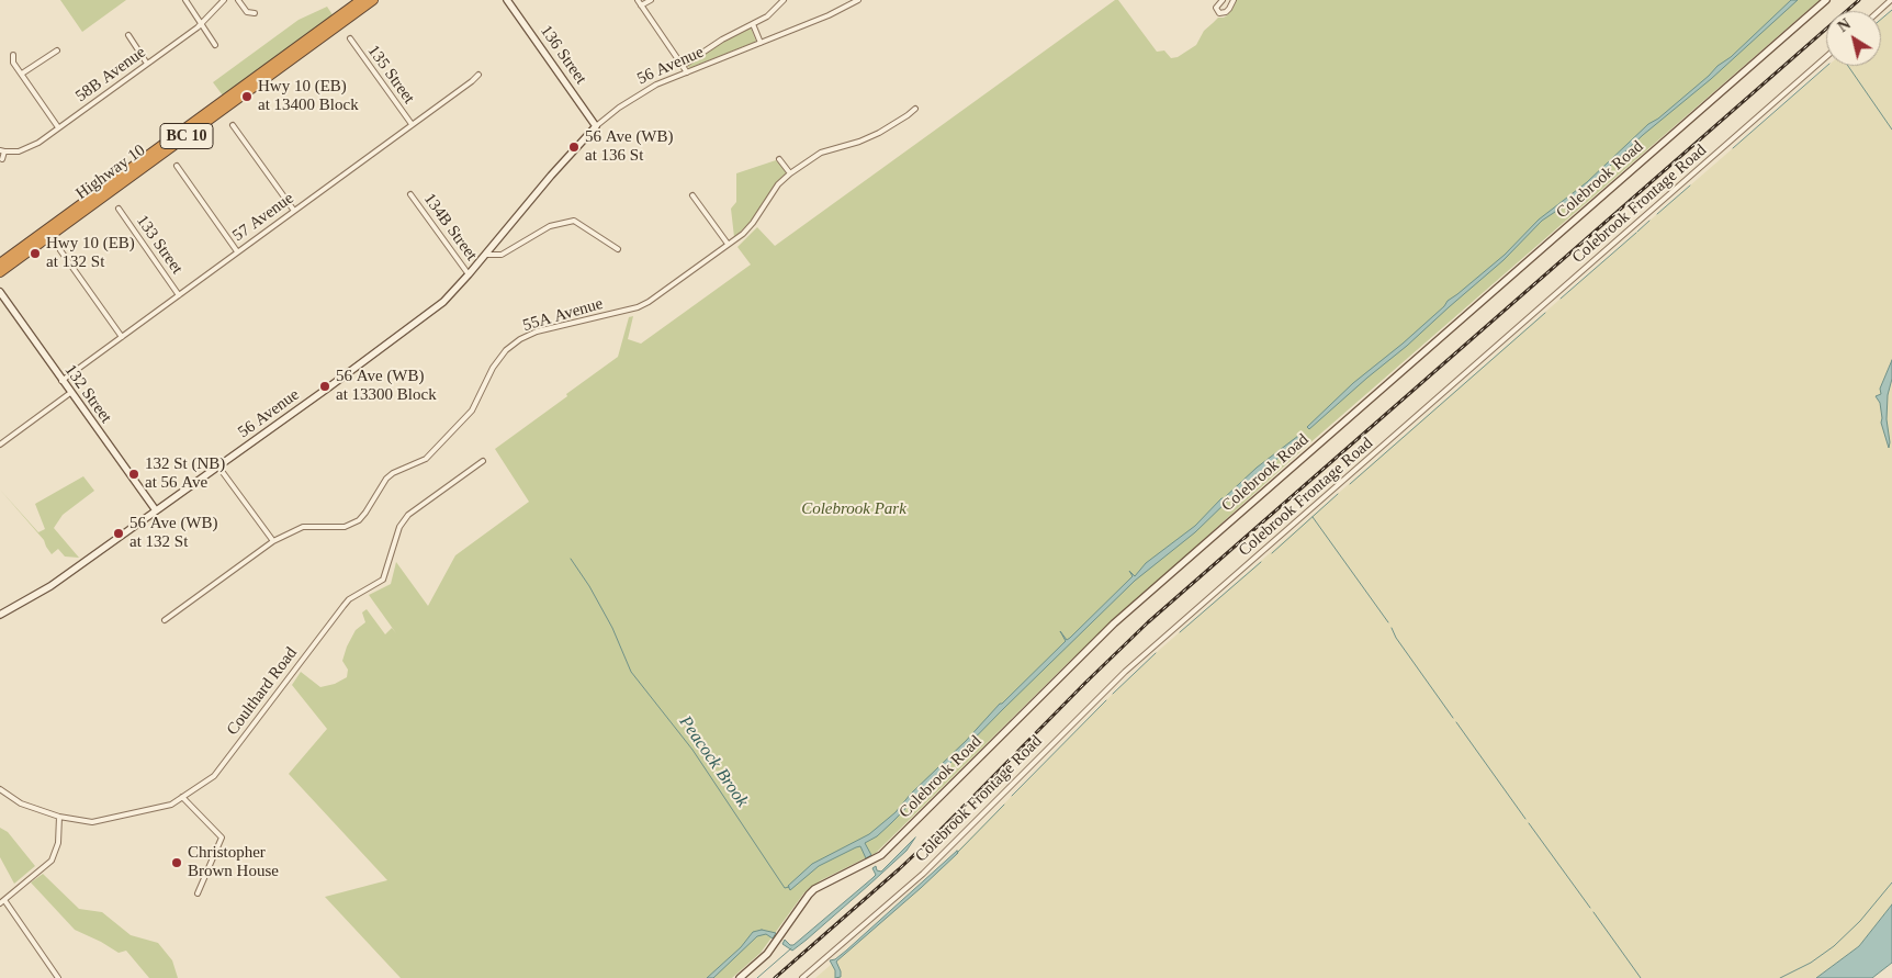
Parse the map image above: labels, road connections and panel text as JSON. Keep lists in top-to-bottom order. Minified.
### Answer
{"streets":{"highway":["BC 10","Highway 10"],"street":["136 Street","56 Avenue","58B Avenue","135 Street","Colebrook Road","Colebrook Frontage Road","57 Avenue","134B Street","133 Street","55A Avenue","132 Street","Coulthard Road"]},"crossings":[["136 Street","56 Avenue"],["56 Avenue","134B Street"],["56 Avenue","132 Street"],["135 Street","57 Avenue"],["57 Avenue","133 Street"],["57 Avenue","132 Street"]],"water":["Peacock Brook"],"parks":["Colebrook Park"],"places":["Hwy 10 (EB) at 13400 Block","56 Ave (WB) at 136 St","Hwy 10 (EB) at 132 St","56 Ave (WB) at 13300 Block","132 St (NB) at 56 Ave","56 Ave (WB) at 132 St","Christopher Brown House"],"north":"top left"}
